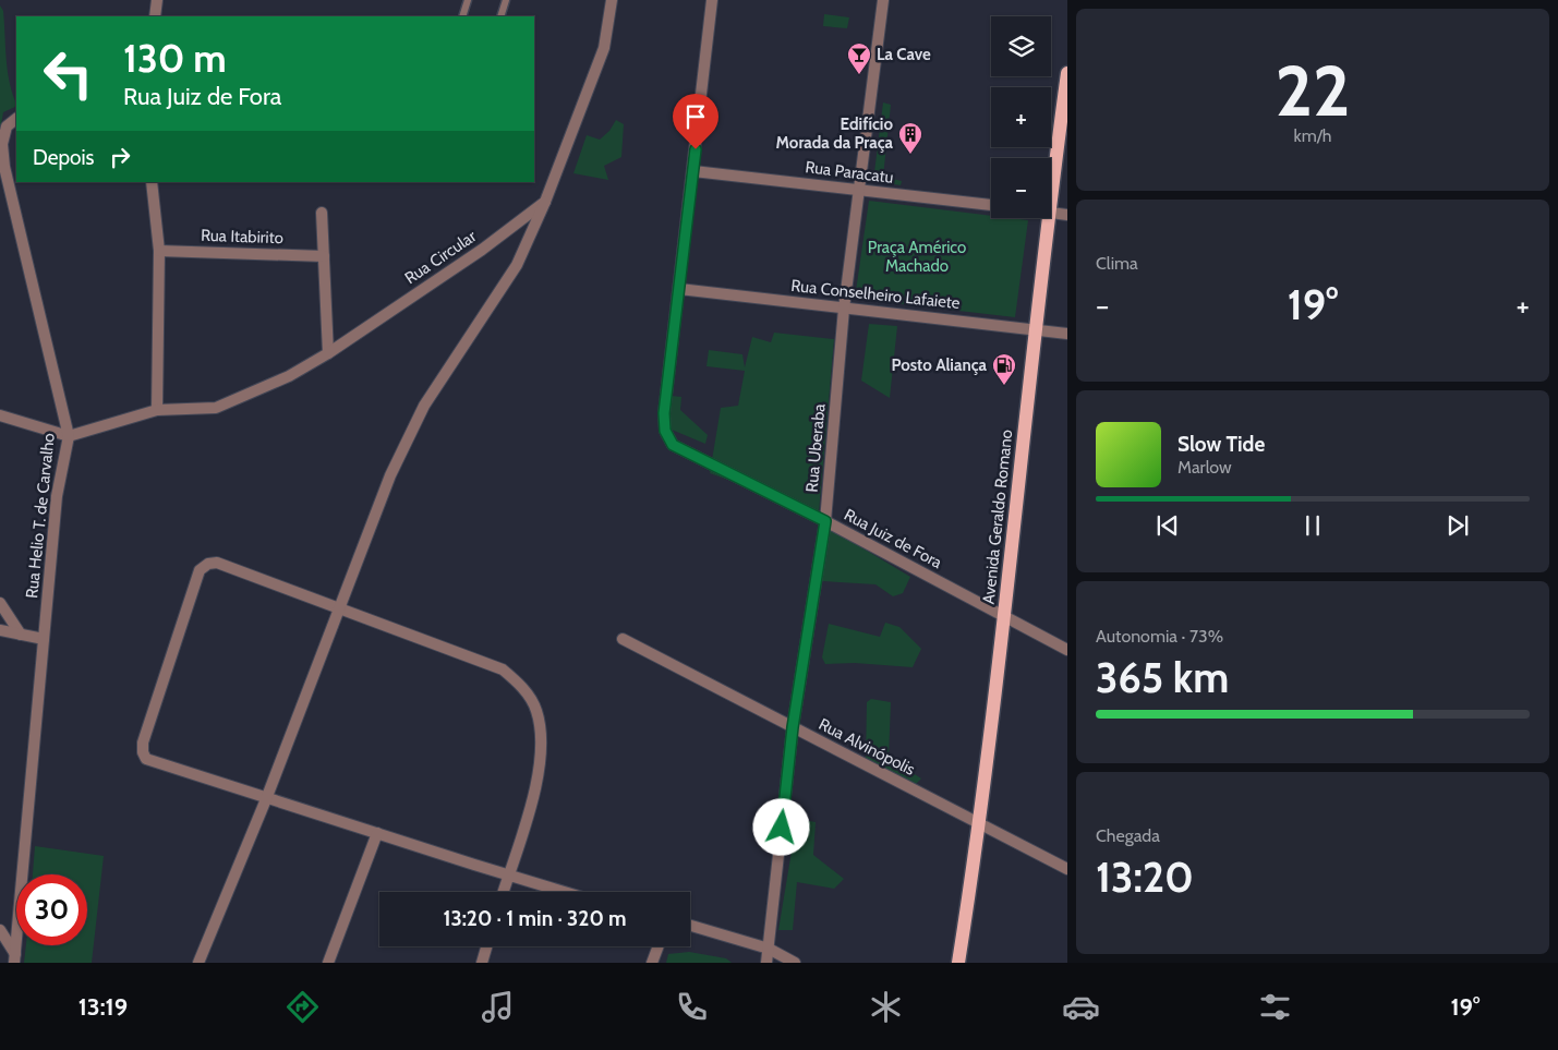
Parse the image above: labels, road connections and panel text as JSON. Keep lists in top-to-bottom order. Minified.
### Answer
{"streets":{"main road":["Avenida Geraldo Romano"],"street":["Rua Paracatu","Rua Itabirito","Rua Circular","Rua Conselheiro Lafaiete","Rua Uberaba","Rua Helio T. de Carvalho","Rua Juiz de Fora","Rua Alvinópolis"]},"crossings":[["Rua Paracatu","Rua Uberaba"],["Rua Circular","Rua Helio T. de Carvalho"],["Rua Conselheiro Lafaiete","Rua Uberaba"],["Rua Conselheiro Lafaiete","Avenida Geraldo Romano"],["Rua Conselheiro Lafaiete","Rua Juiz de Fora"],["Rua Uberaba","Rua Juiz de Fora"],["Rua Uberaba","Rua Alvinópolis"],["Avenida Geraldo Romano","Rua Juiz de Fora"],["Avenida Geraldo Romano","Rua Alvinópolis"]],"parks":["Praça Américo Machado"],"places":{"bar":["La Cave"],"building":["Edifício Morada da Praça"],"fuel station":["Posto Aliança"]},"page":{"tile":[["22","km/h"],"Clima",["Autonomia · 73%","365 km"],["Chegada","13:20"]],"map_buttons":["+","−"],"turn":["130 m","Rua Juiz de Fora"],"then":"Depois","heat":["−","19°","+"],"song":["Slow Tide","Marlow"],"limit":"30","trip":"13:20 · 1 min · 320 m","tabs":["13:19","19°"]}}
